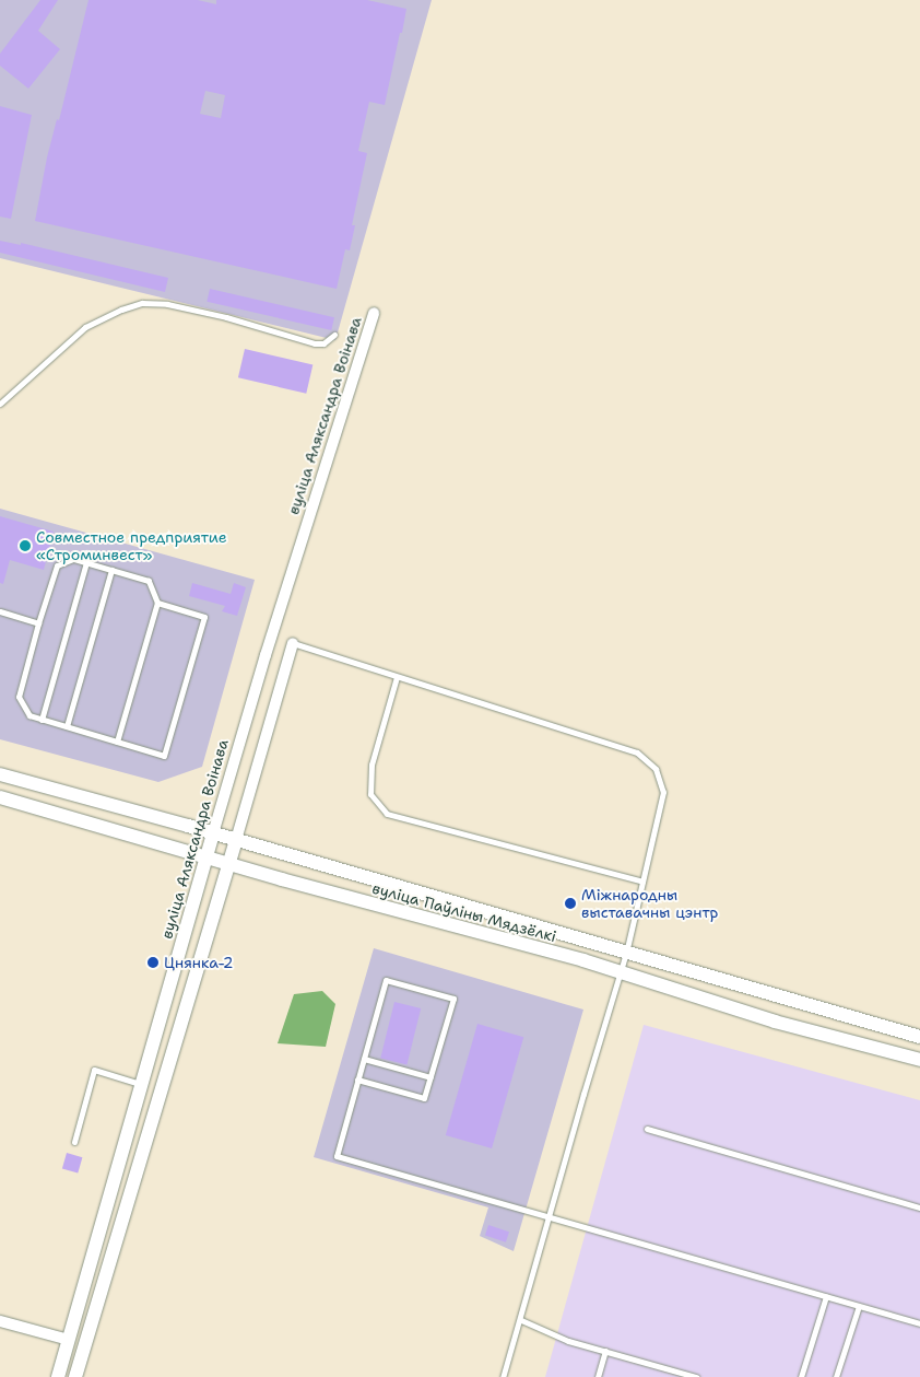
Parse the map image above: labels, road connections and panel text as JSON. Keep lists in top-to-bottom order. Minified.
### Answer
{"streets":{"street":["вуліца Аляксандра Воінава","вуліца Паўліны Мядзёлкі"]},"crossings":[["вуліца Аляксандра Воінава","вуліца Паўліны Мядзёлкі"]],"places":["Совместное предприятие «Строминвест»","Міжнародны выставачны цэнтр","Цнянка-2"]}
